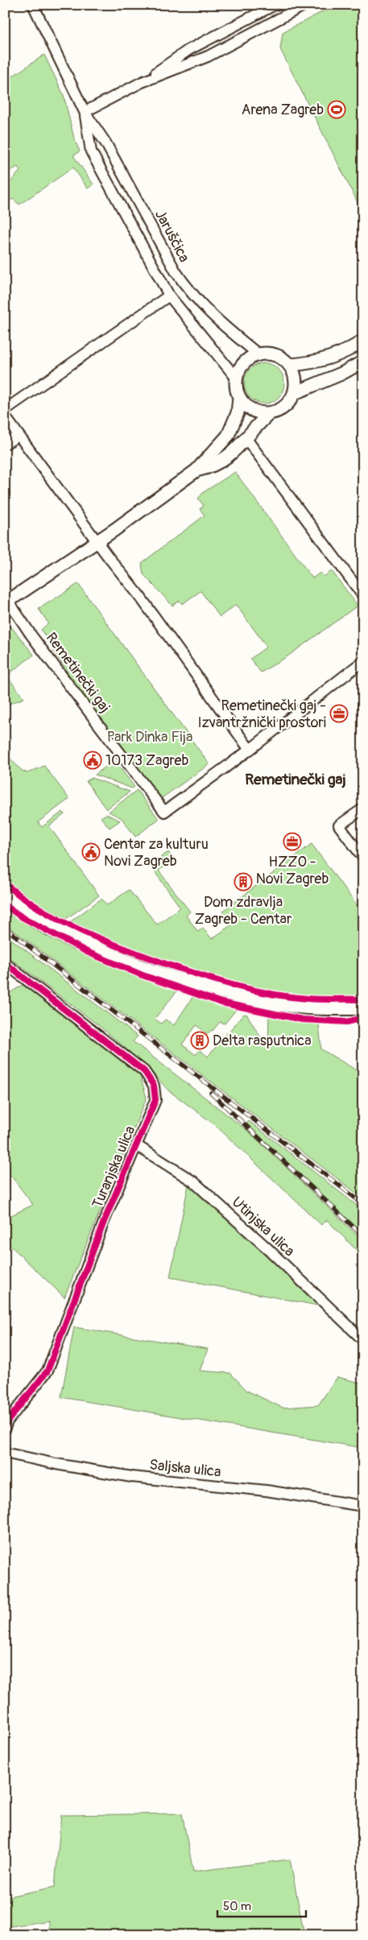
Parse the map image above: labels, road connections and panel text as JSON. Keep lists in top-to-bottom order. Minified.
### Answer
{"streets":{"street":["Jaruščica","Remetinečki gaj","Turanjska ulica","Utinjska ulica","Saljska ulica"]},"crossings":[["Jaruščica","Remetinečki gaj"],["Turanjska ulica","Utinjska ulica"]],"districts":["Remetinečki gaj"],"parks":["Park Dinka Fija"],"places":{"sports":["Arena Zagreb"],"office":["Remetinečki gaj - Izvantržnički prostori","HZZO - Novi Zagreb"],"public building":["10173 Zagreb","Centar za kulturu Novi Zagreb"],"building":["Dom zdravlja Zagreb - Centar","Delta rasputnica"]},"scale_bar":"50 m"}
